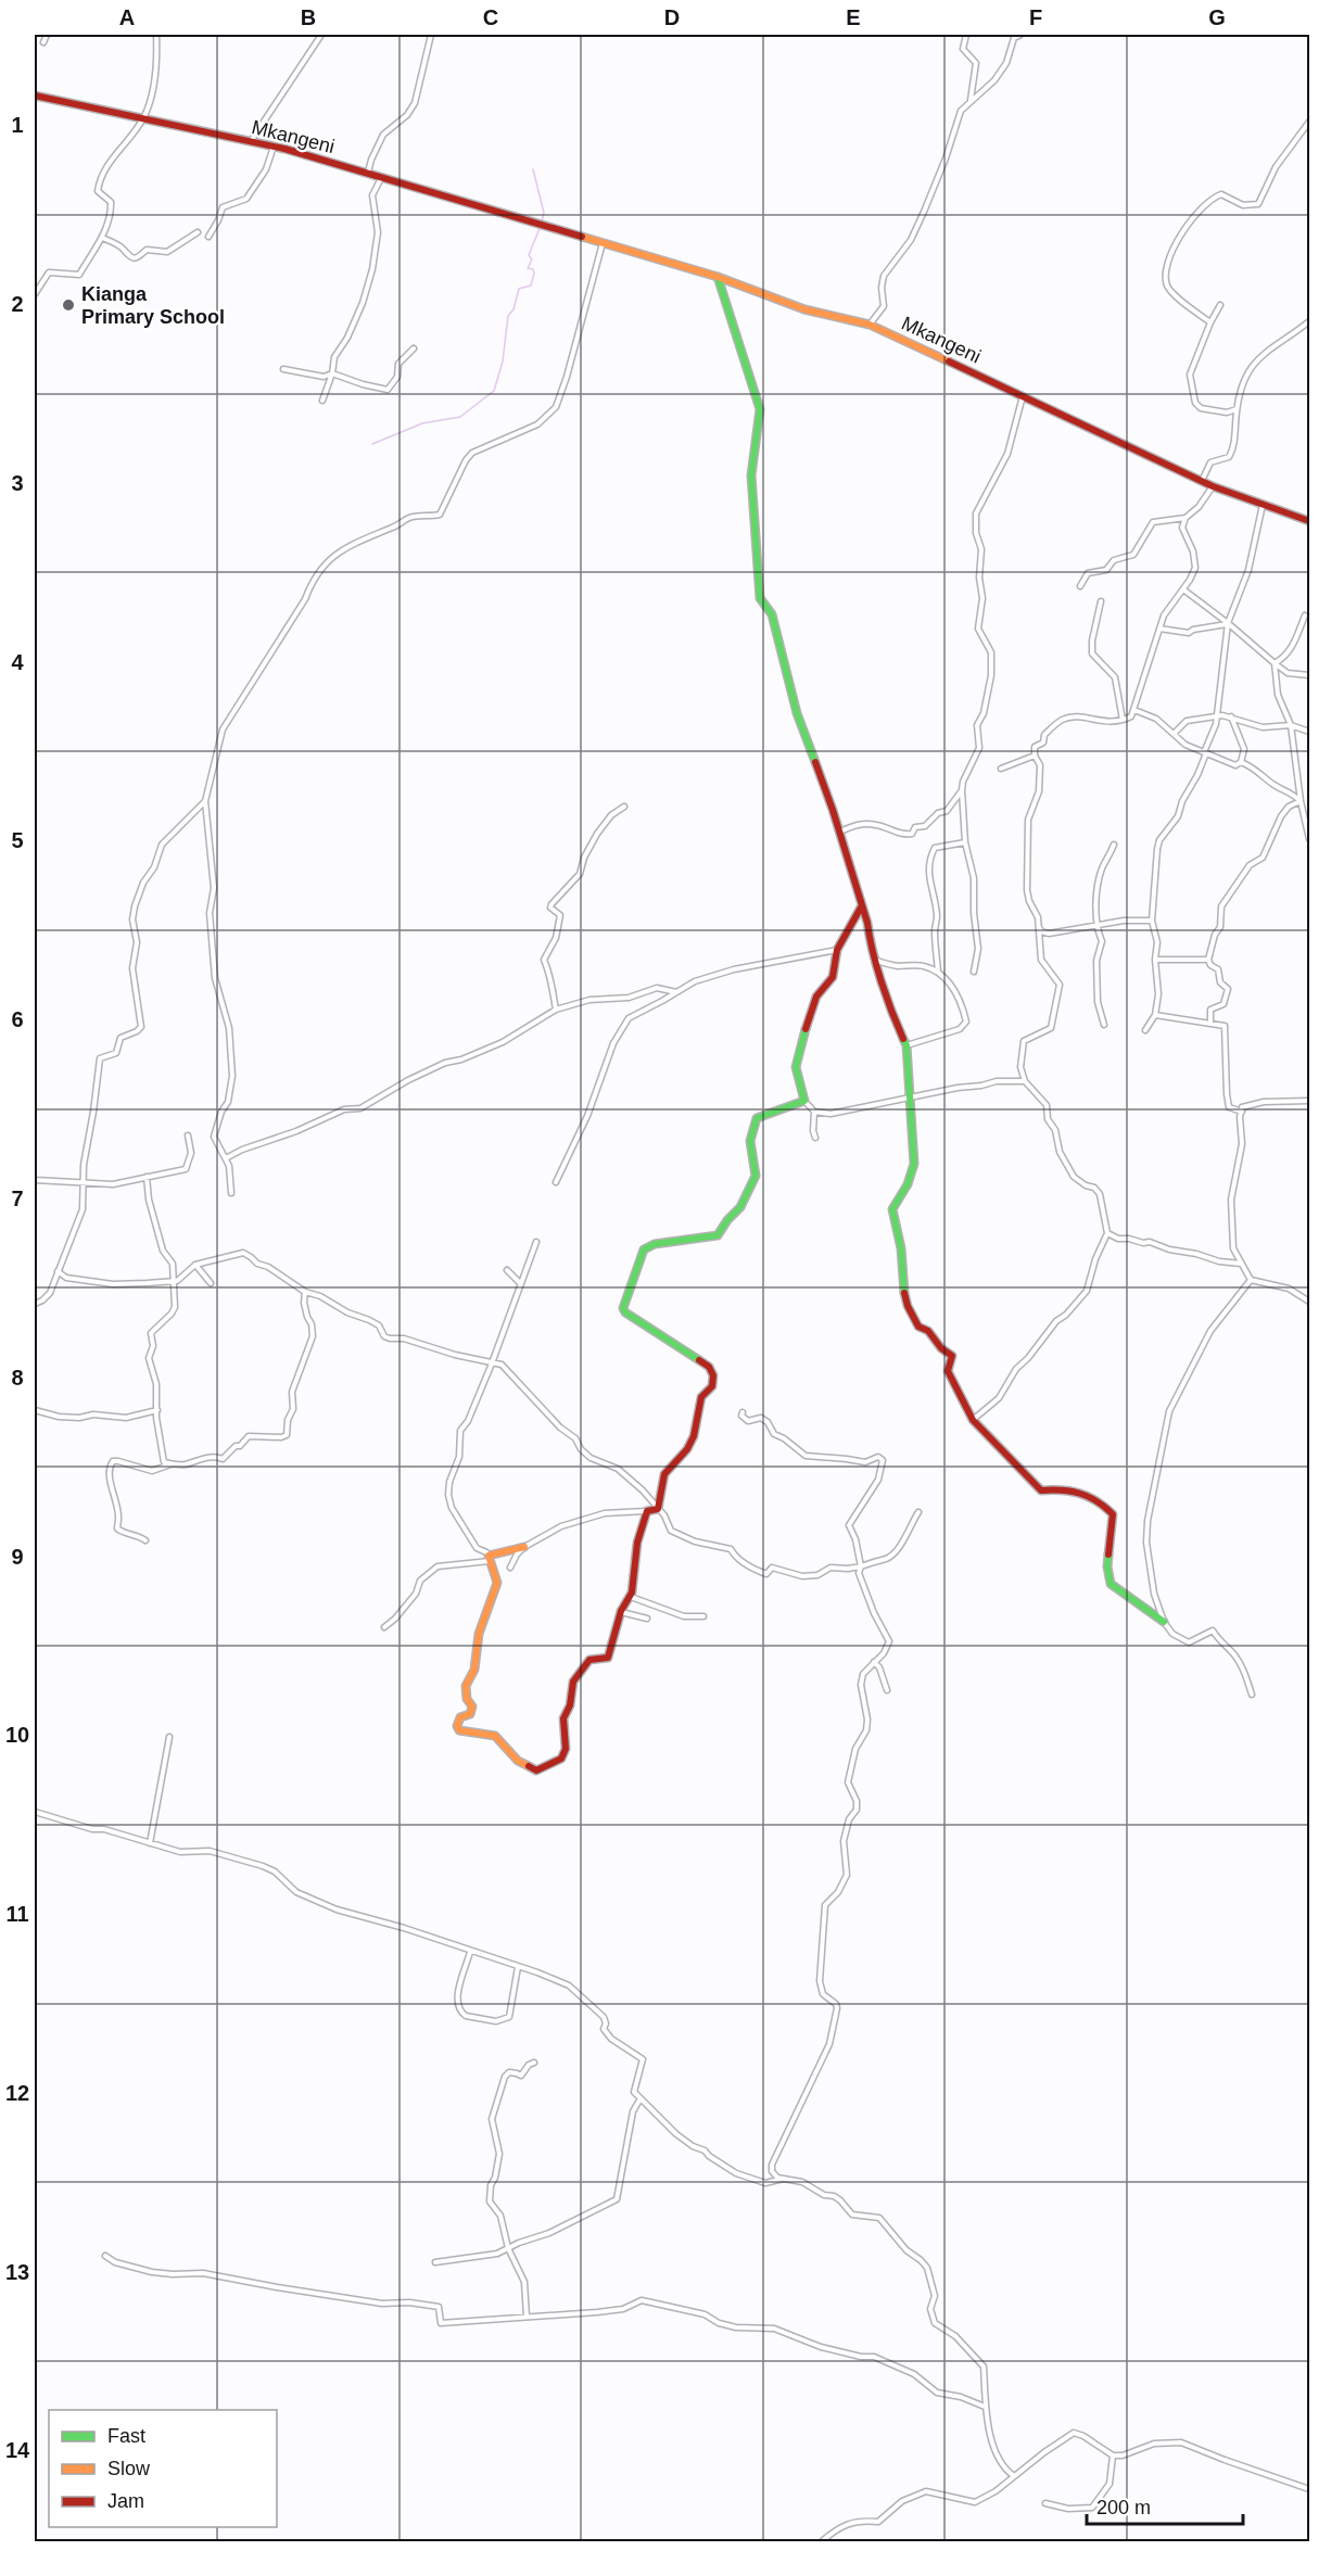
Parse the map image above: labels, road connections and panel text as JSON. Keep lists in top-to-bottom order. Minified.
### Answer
{"streets":{"street":["Mkangeni"]},"places":["Kianga Primary School"],"legend":["Fast","Slow","Jam"],"scale_bar":"200 m","grid":{"columns":["A","B","C","D","E","F","G"],"rows":["1","2","3","4","5","6","7","8","9","10","11","12","13","14"]}}
